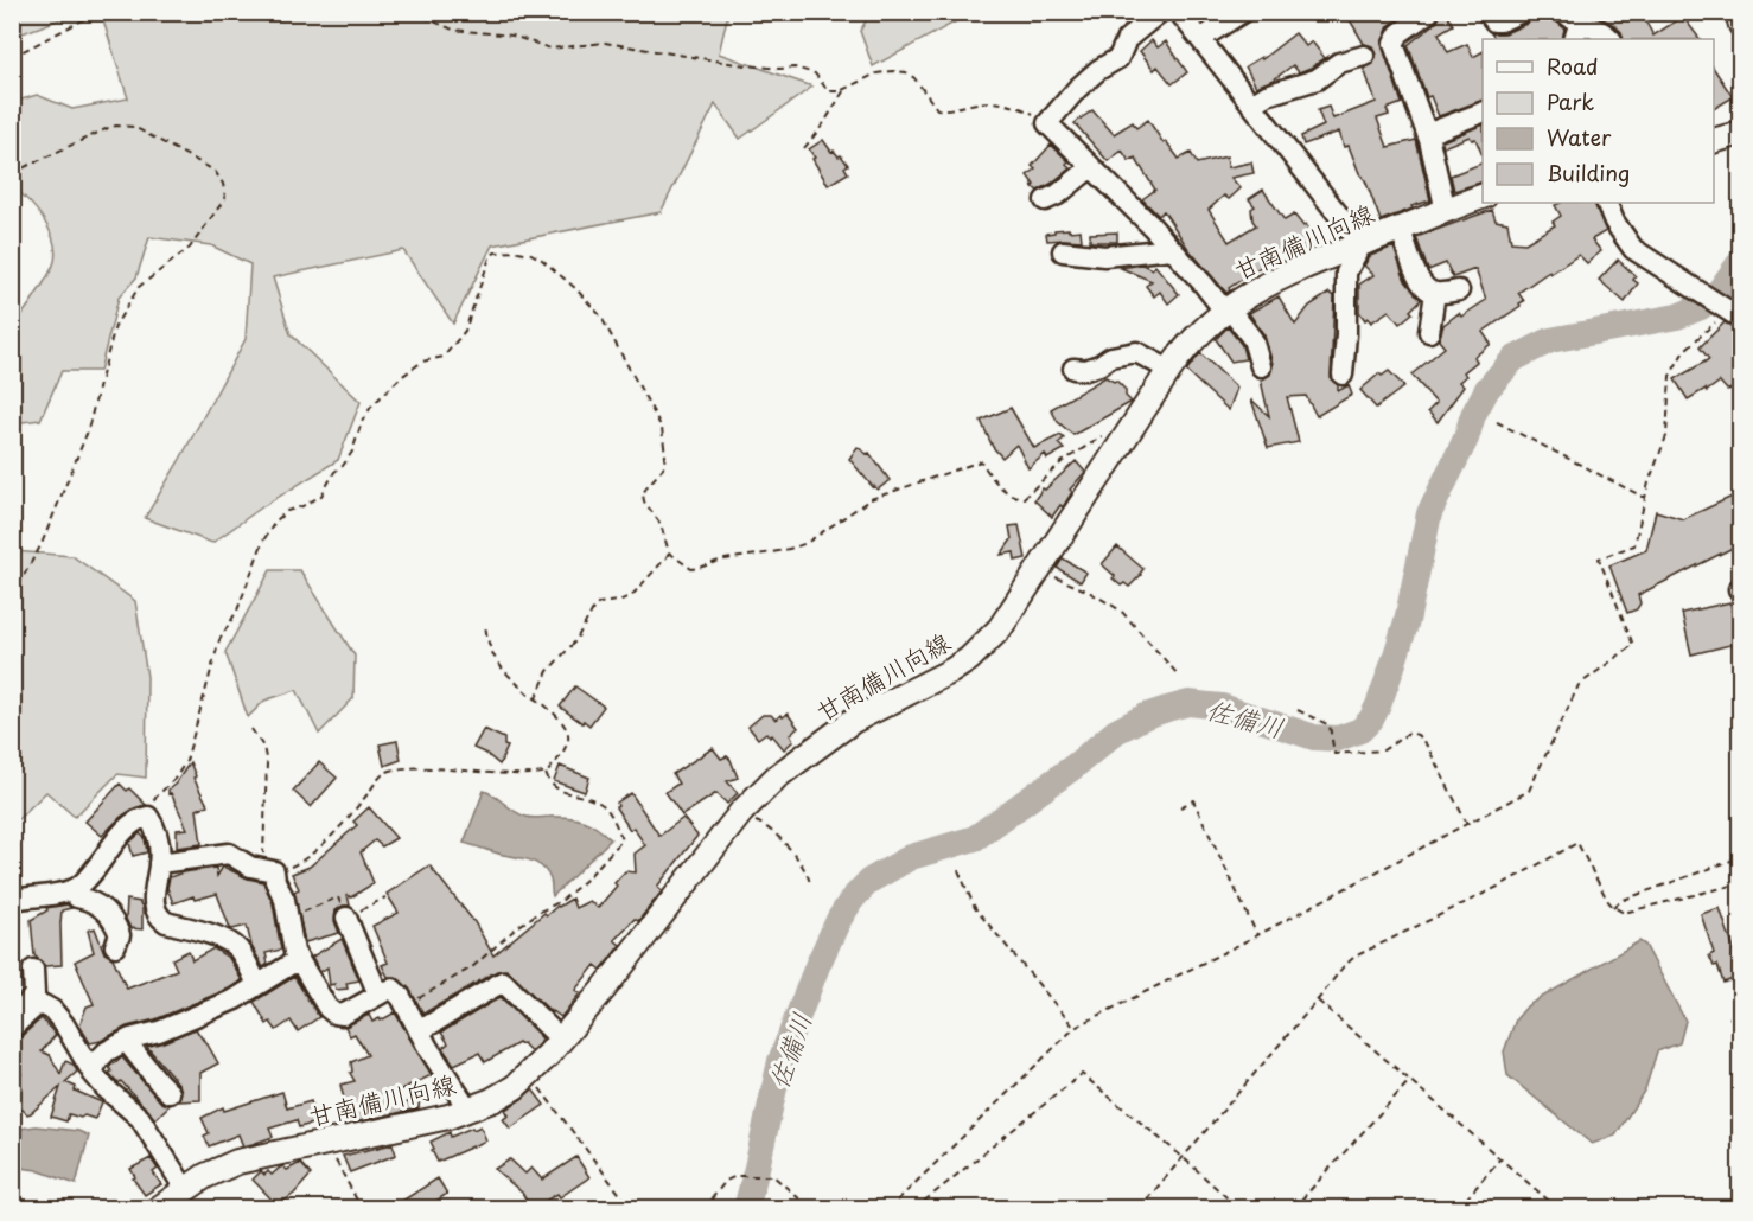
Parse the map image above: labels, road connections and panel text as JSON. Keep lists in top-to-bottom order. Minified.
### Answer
{"streets":{"main road":["甘南備川向線"]},"water":["佐備川"],"legend":["Road","Park","Water","Building"]}
